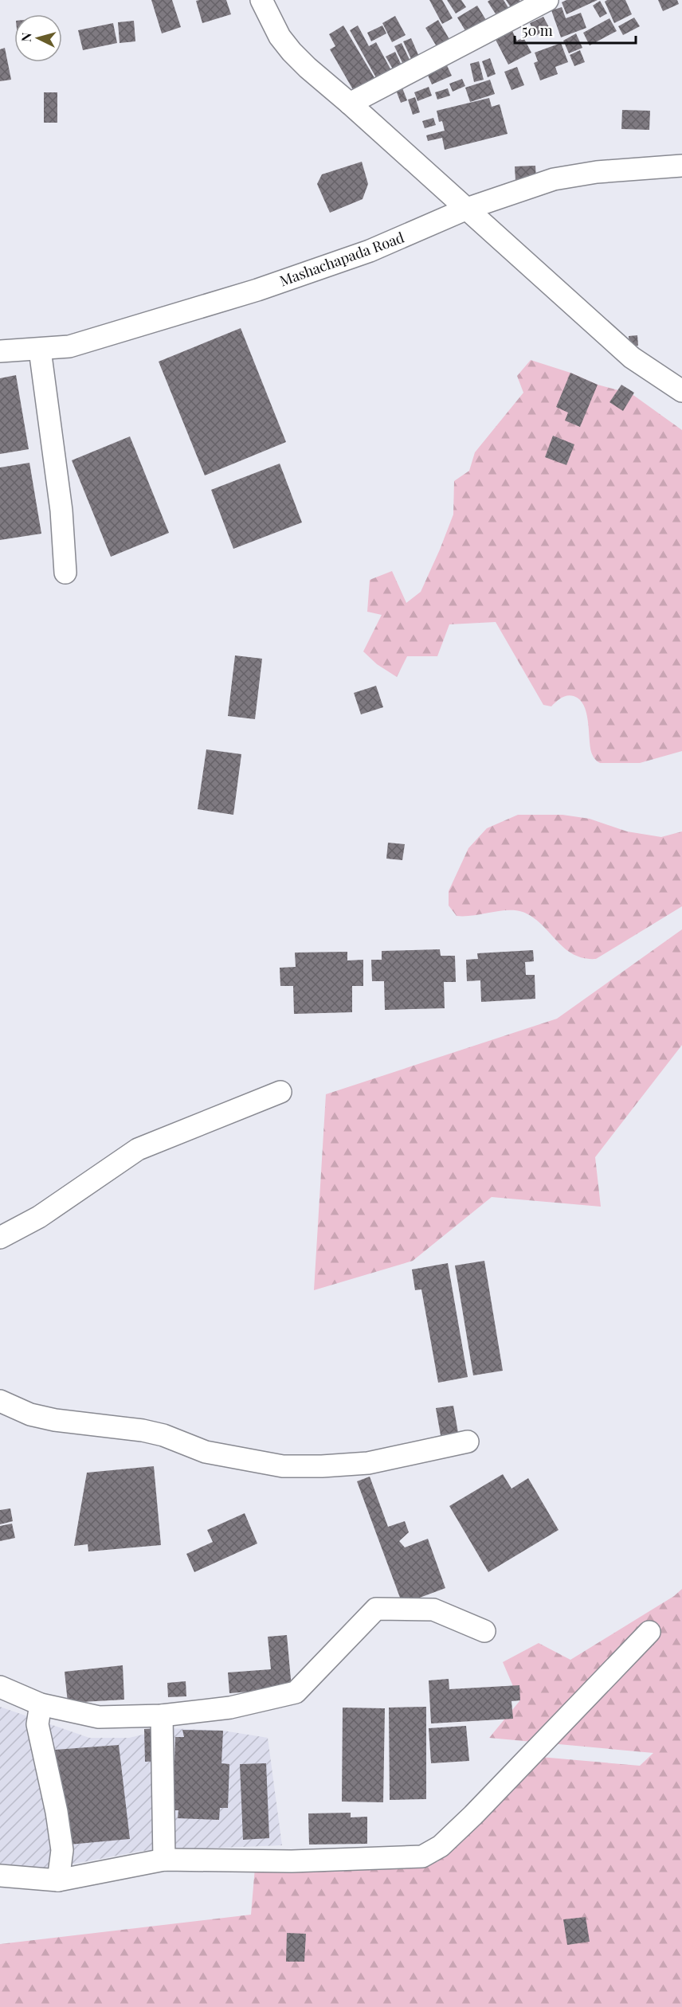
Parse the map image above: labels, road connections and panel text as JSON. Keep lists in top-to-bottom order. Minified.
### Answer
{"streets":{"street":["Mashachapada Road"]},"scale_bar":"50 m","north":"left"}
